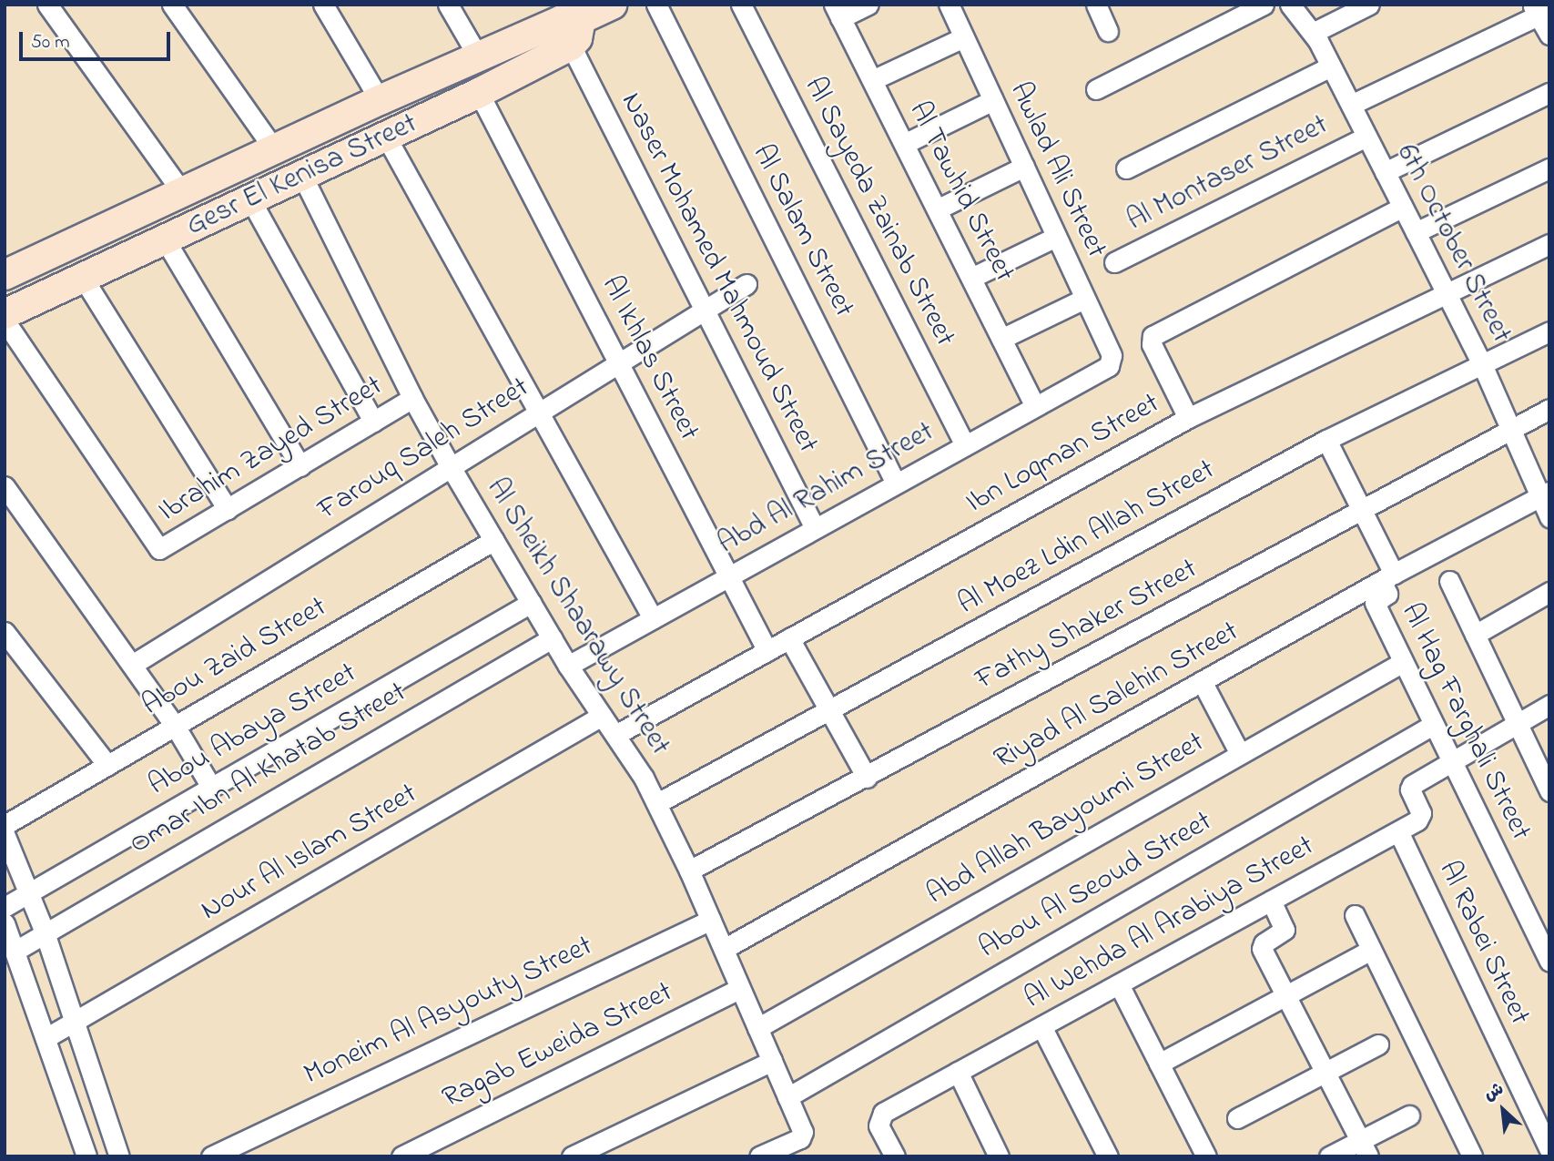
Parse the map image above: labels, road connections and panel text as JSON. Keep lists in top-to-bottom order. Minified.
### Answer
{"streets":{"main road":["Gesr El Kenisa Street"],"street":["Awlad Ali Street","Al Montaser Street","Al Tawhid Street","Al Sayeda Zainab Street","Al Salam Street","6th October Street","Naser Mohamed Mahmoud Street","Al Ikhlas Street","Ibrahim Zayed Street","Farouq Saleh Street","Ibn Loqman Street","Abd Al Rahim Street","Al Moez Ldin Allah Street","Al Sheikh Shaarawy Street","Fathy Shaker Street","Abou Zaid Street","Riyad Al Salehin Street","Al Hag Farghali Street","Abou Abaya Street","Omar Ibn Al Khatab Street","Abd Allah Bayoumi Street","Nour Al Islam Street","Abou Al Seoud Street","Al Wehda Al Arabiya Street","Al Rabei Street","Moneim Al Asyouty Street","Ragab Eweida Street"]},"crossings":[["Awlad Ali Street","Abd Al Rahim Street"],["Al Montaser Street","6th October Street"],["Gesr El Kenisa Street","Naser Mohamed Mahmoud Street"],["Gesr El Kenisa Street","Al Ikhlas Street"],["Gesr El Kenisa Street","Al Sheikh Shaarawy Street"],["Al Tawhid Street","Abd Al Rahim Street"],["Al Sayeda Zainab Street","Abd Al Rahim Street"],["Al Salam Street","Abd Al Rahim Street"],["6th October Street","Ibn Loqman Street"],["6th October Street","Al Moez Ldin Allah Street"],["6th October Street","Fathy Shaker Street"],["6th October Street","Riyad Al Salehin Street"],["Naser Mohamed Mahmoud Street","Farouq Saleh Street"],["Naser Mohamed Mahmoud Street","Abd Al Rahim Street"],["Al Ikhlas Street","Farouq Saleh Street"],["Al Ikhlas Street","Ibn Loqman Street"],["Al Ikhlas Street","Abd Al Rahim Street"],["Ibrahim Zayed Street","Al Sheikh Shaarawy Street"],["Farouq Saleh Street","Al Sheikh Shaarawy Street"],["Ibn Loqman Street","Al Sheikh Shaarawy Street"],["Abd Al Rahim Street","Al Sheikh Shaarawy Street"],["Al Moez Ldin Allah Street","Al Sheikh Shaarawy Street"],["Al Sheikh Shaarawy Street","Fathy Shaker Street"],["Al Sheikh Shaarawy Street","Abou Zaid Street"],["Al Sheikh Shaarawy Street","Riyad Al Salehin Street"],["Al Sheikh Shaarawy Street","Abou Abaya Street"],["Al Sheikh Shaarawy Street","Omar Ibn Al Khatab Street"],["Al Sheikh Shaarawy Street","Abd Allah Bayoumi Street"],["Al Sheikh Shaarawy Street","Nour Al Islam Street"],["Al Sheikh Shaarawy Street","Abou Al Seoud Street"],["Al Sheikh Shaarawy Street","Moneim Al Asyouty Street"],["Al Sheikh Shaarawy Street","Ragab Eweida Street"],["Riyad Al Salehin Street","Al Hag Farghali Street"],["Al Hag Farghali Street","Abd Allah Bayoumi Street"],["Al Hag Farghali Street","Abou Al Seoud Street"],["Al Hag Farghali Street","Al Wehda Al Arabiya Street"],["Al Wehda Al Arabiya Street","Al Rabei Street"]],"scale_bar":"50 m","north":"top left"}
